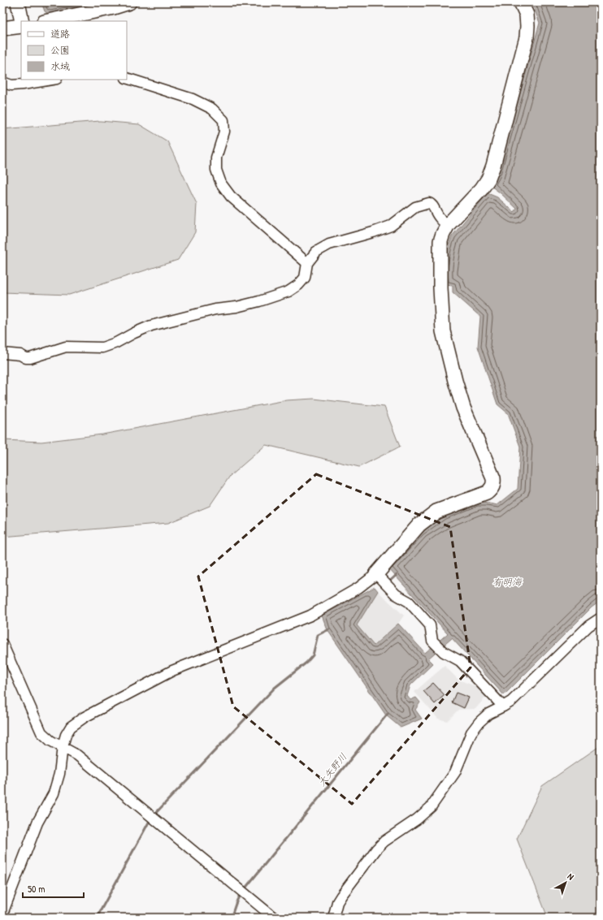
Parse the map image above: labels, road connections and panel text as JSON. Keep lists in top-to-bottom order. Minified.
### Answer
{"water":["有明海","大矢野川"],"legend":["道路","公園","水域"],"scale_bar":"50 m","north":"top right"}
